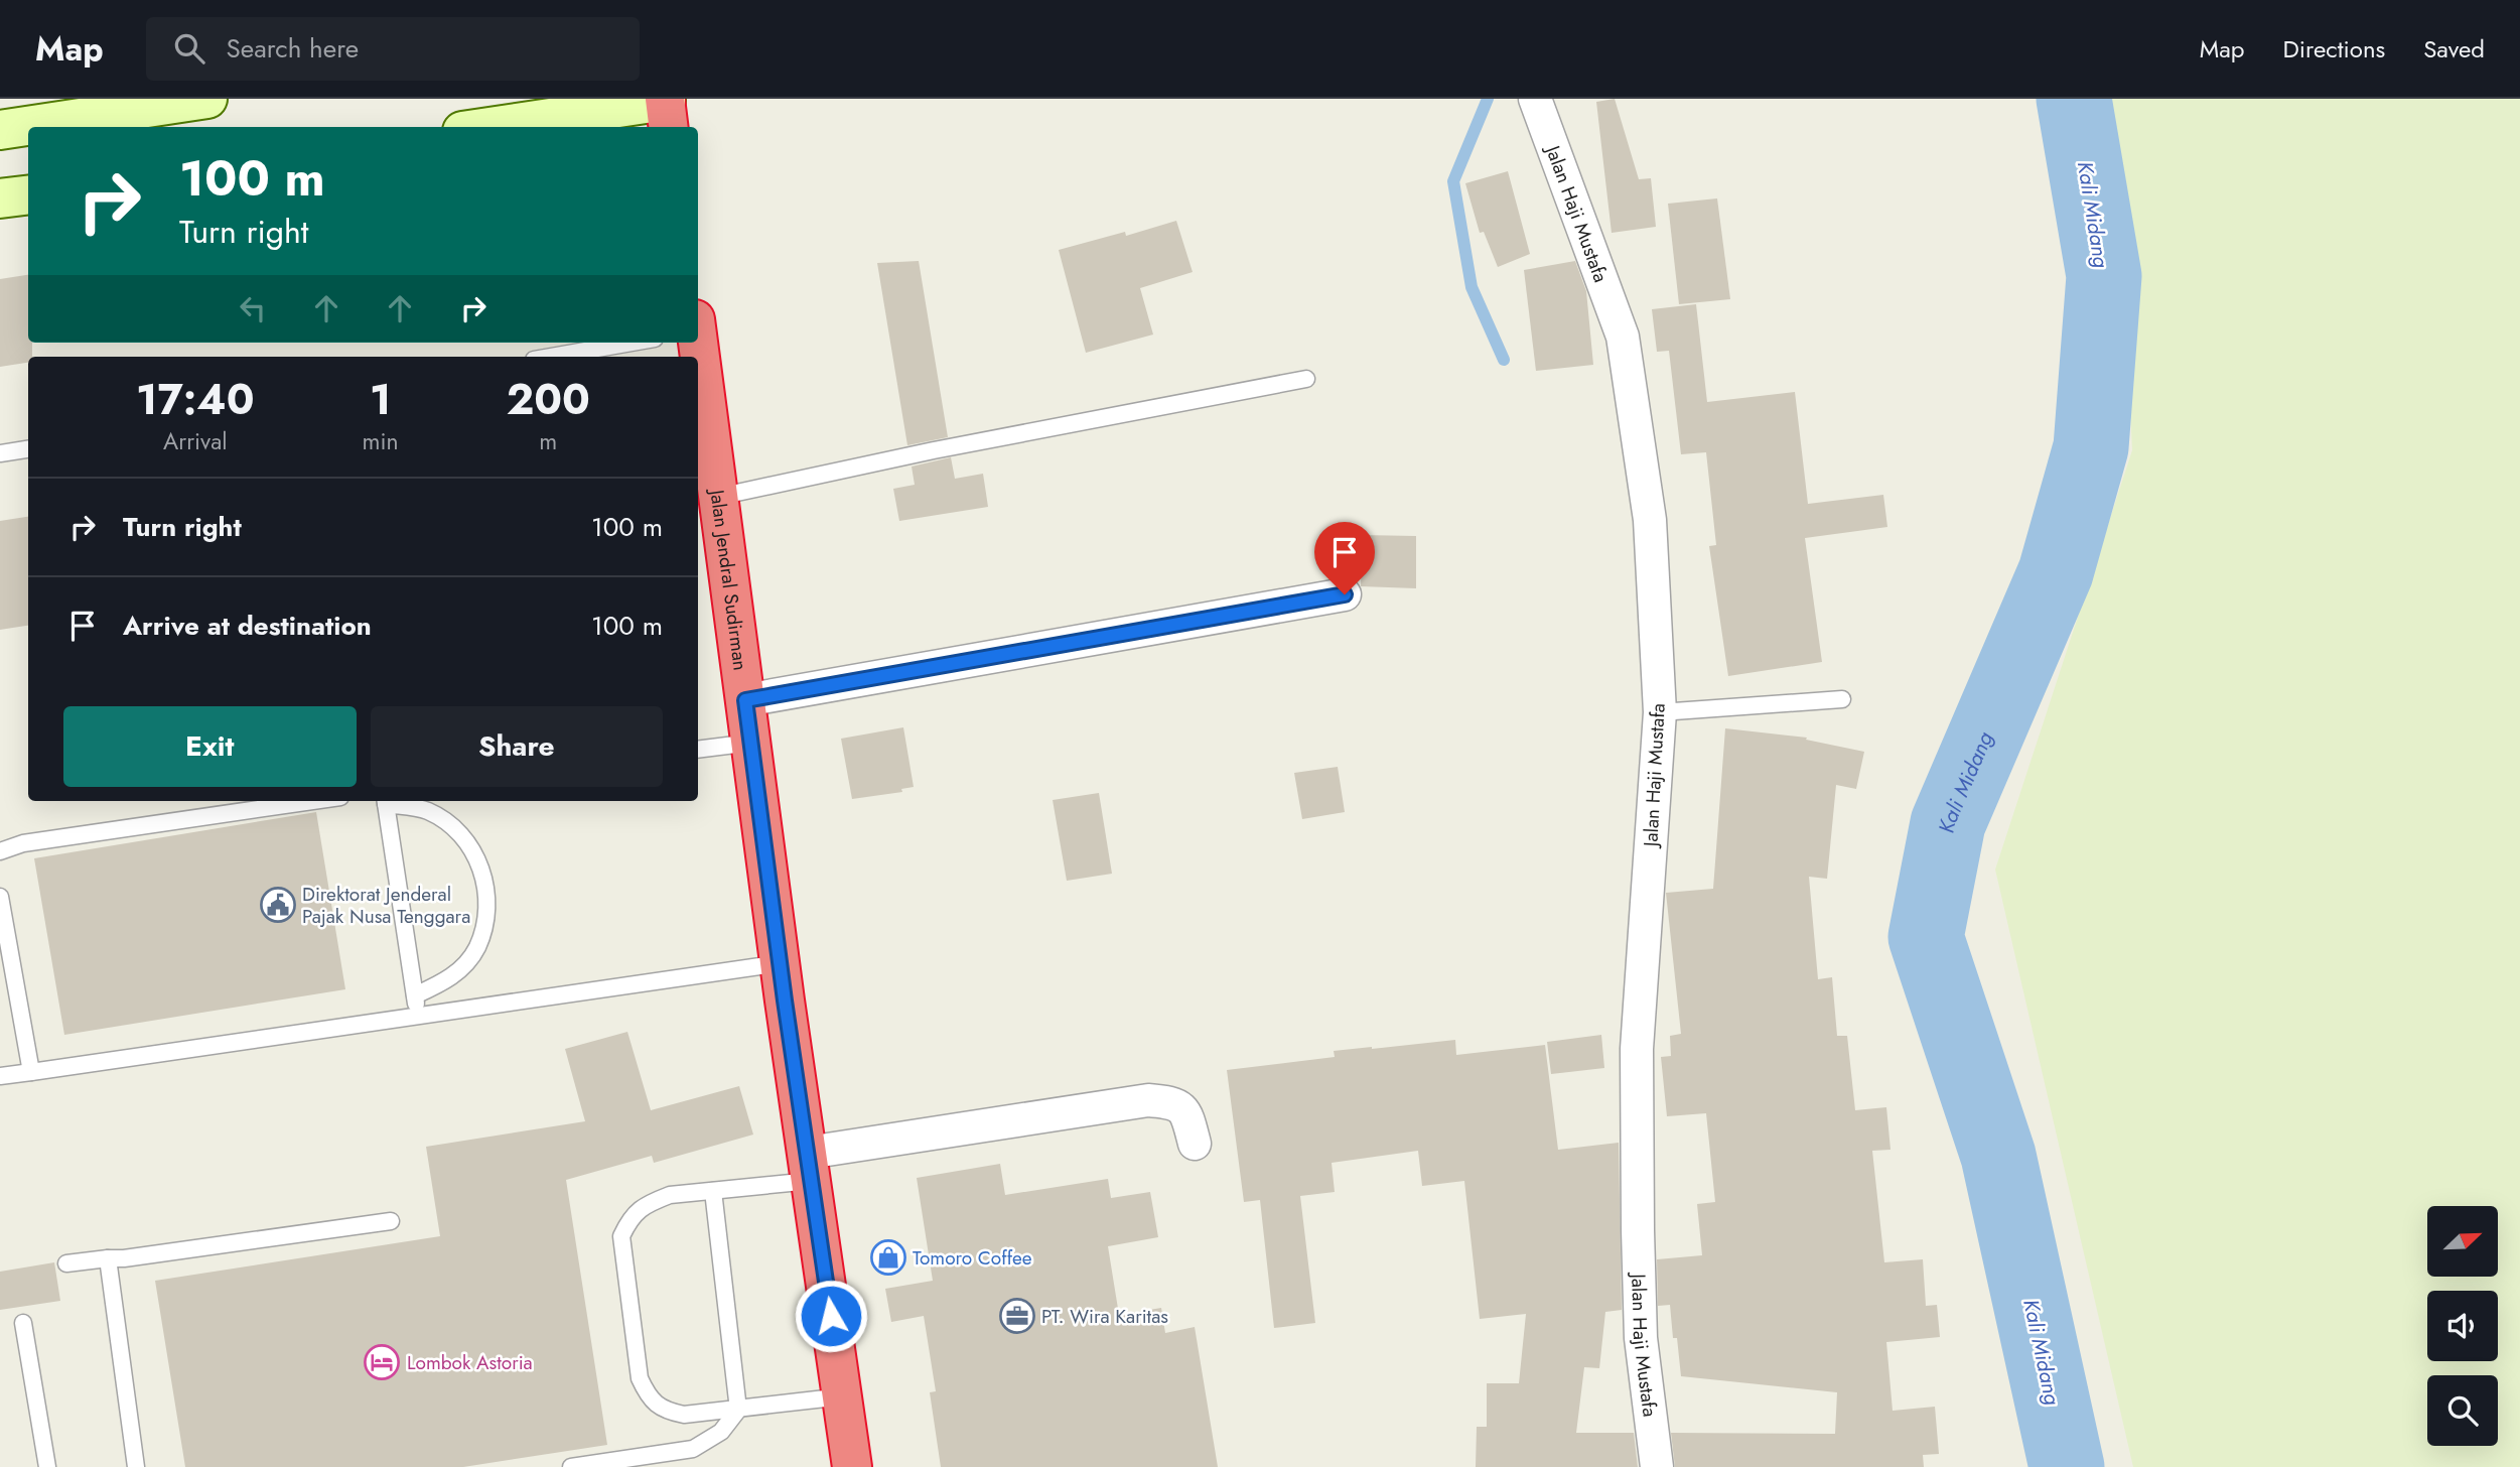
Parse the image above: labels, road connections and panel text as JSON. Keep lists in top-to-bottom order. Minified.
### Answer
{"streets":{"highway":["Jalan Jendral Sudirman"],"street":["Jalan Haji Mustafa"]},"water":["Kali Midang"],"places":{"public building":["Direktorat Jenderal Pajak Nusa Tenggara"],"shop":["Tomoro Coffee"],"office":["PT. Wira Karitas"],"hotel":["Lombok Astoria"]},"north":"top right","page":{"header":"Map","search":"Search here","nav":["Map","Directions","Saved"],"turn":["100 m","Turn right"],"eta":["17:40","Arrival","1","min","200","m"],"list":[{"name":"Turn right","value":"100 m"},{"name":"Arrive at destination","value":"100 m"}],"buttons":["Exit","Share"]}}
